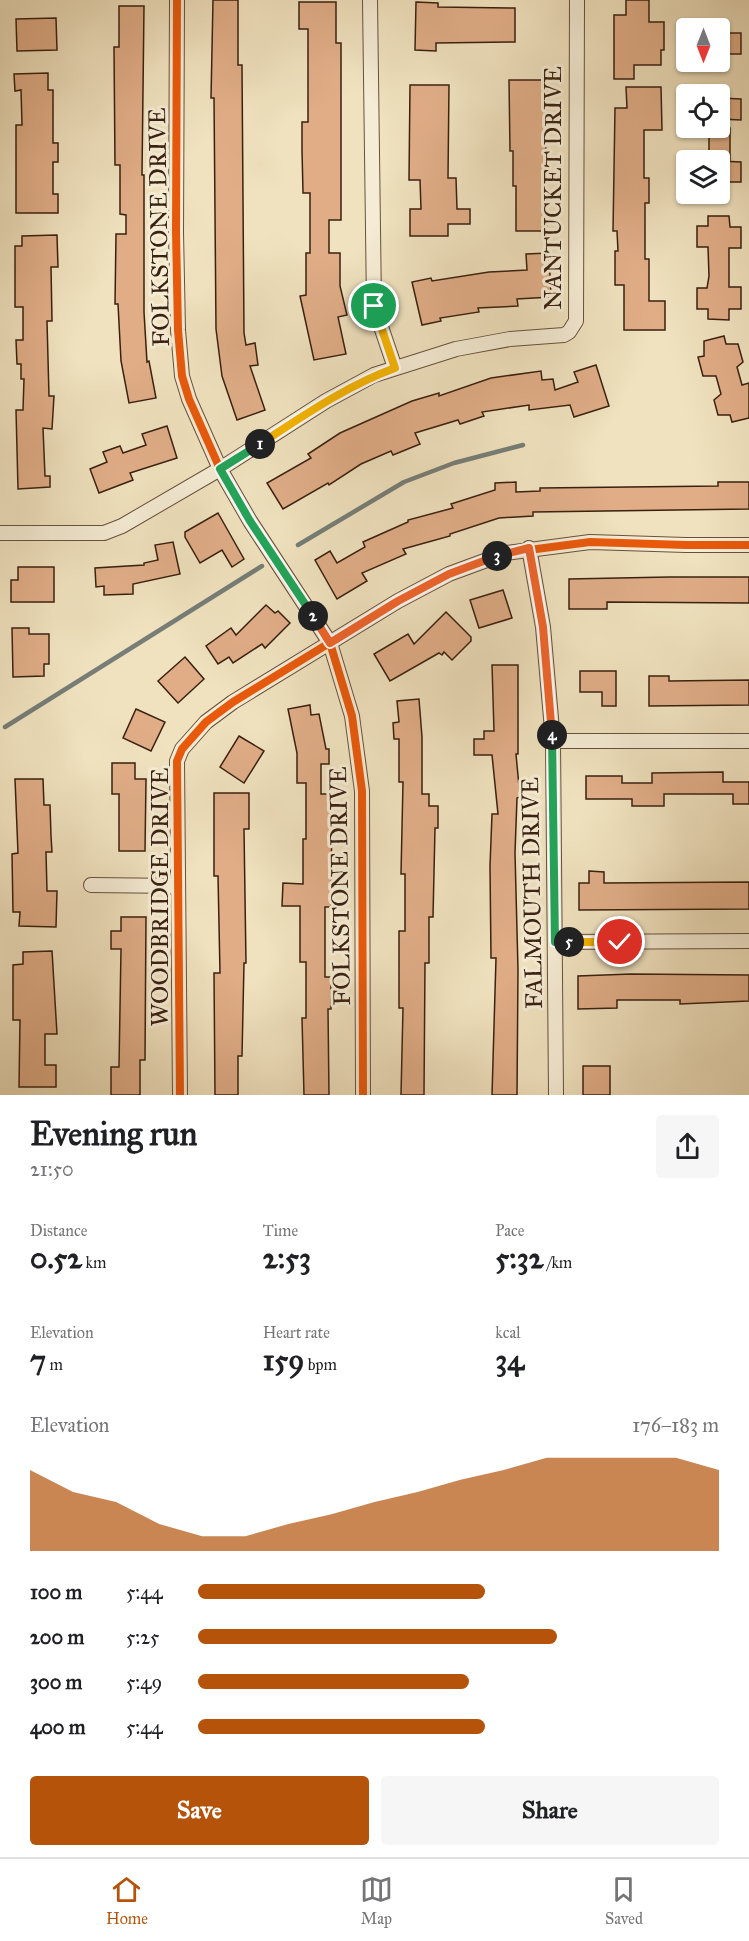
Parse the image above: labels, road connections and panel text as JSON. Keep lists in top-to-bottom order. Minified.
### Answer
{"streets":{"street":["NANTUCKET DRIVE","FOLKSTONE DRIVE","FALMOUTH DRIVE","WOODBRIDGE DRIVE"]},"crossings":[["NANTUCKET DRIVE","FOLKSTONE DRIVE"],["FOLKSTONE DRIVE","WOODBRIDGE DRIVE"],["FALMOUTH DRIVE","WOODBRIDGE DRIVE"]],"north":"bottom","page":{"pins":["1","3","2","4","5"],"heading":["Evening run","21:50"],"stats":[["Distance","0.52 km"],["Time","2:53"],["Pace","5:32 /km"],["Elevation","7 m"],["Heart rate","159 bpm"],["kcal","34"]],"chart":["Elevation","176–183 m"],"list":[{"name":"100 m","note":"5:44"},{"name":"200 m","note":"5:25"},{"name":"300 m","note":"5:49"},{"name":"400 m","note":"5:44"}],"buttons":["Save","Share"],"tabs":["Home","Map","Saved"]}}
